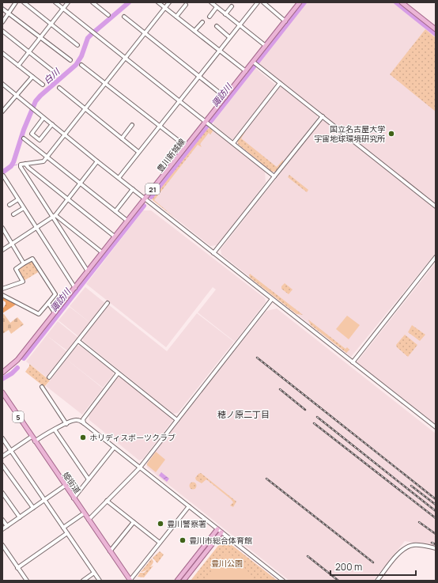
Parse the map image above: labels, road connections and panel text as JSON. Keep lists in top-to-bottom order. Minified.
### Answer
{"streets":{"main road":["豊川新城線","21","5","姫街道"]},"districts":["穂ノ原二丁目"],"water":["白川","諏訪川"],"parks":["豊川公園"],"places":["国立名古屋大学 宇宙地球環境研究所","ホリディスポーツクラブ","豊川警察署","豊川市総合体育館"],"scale_bar":"200 m"}
